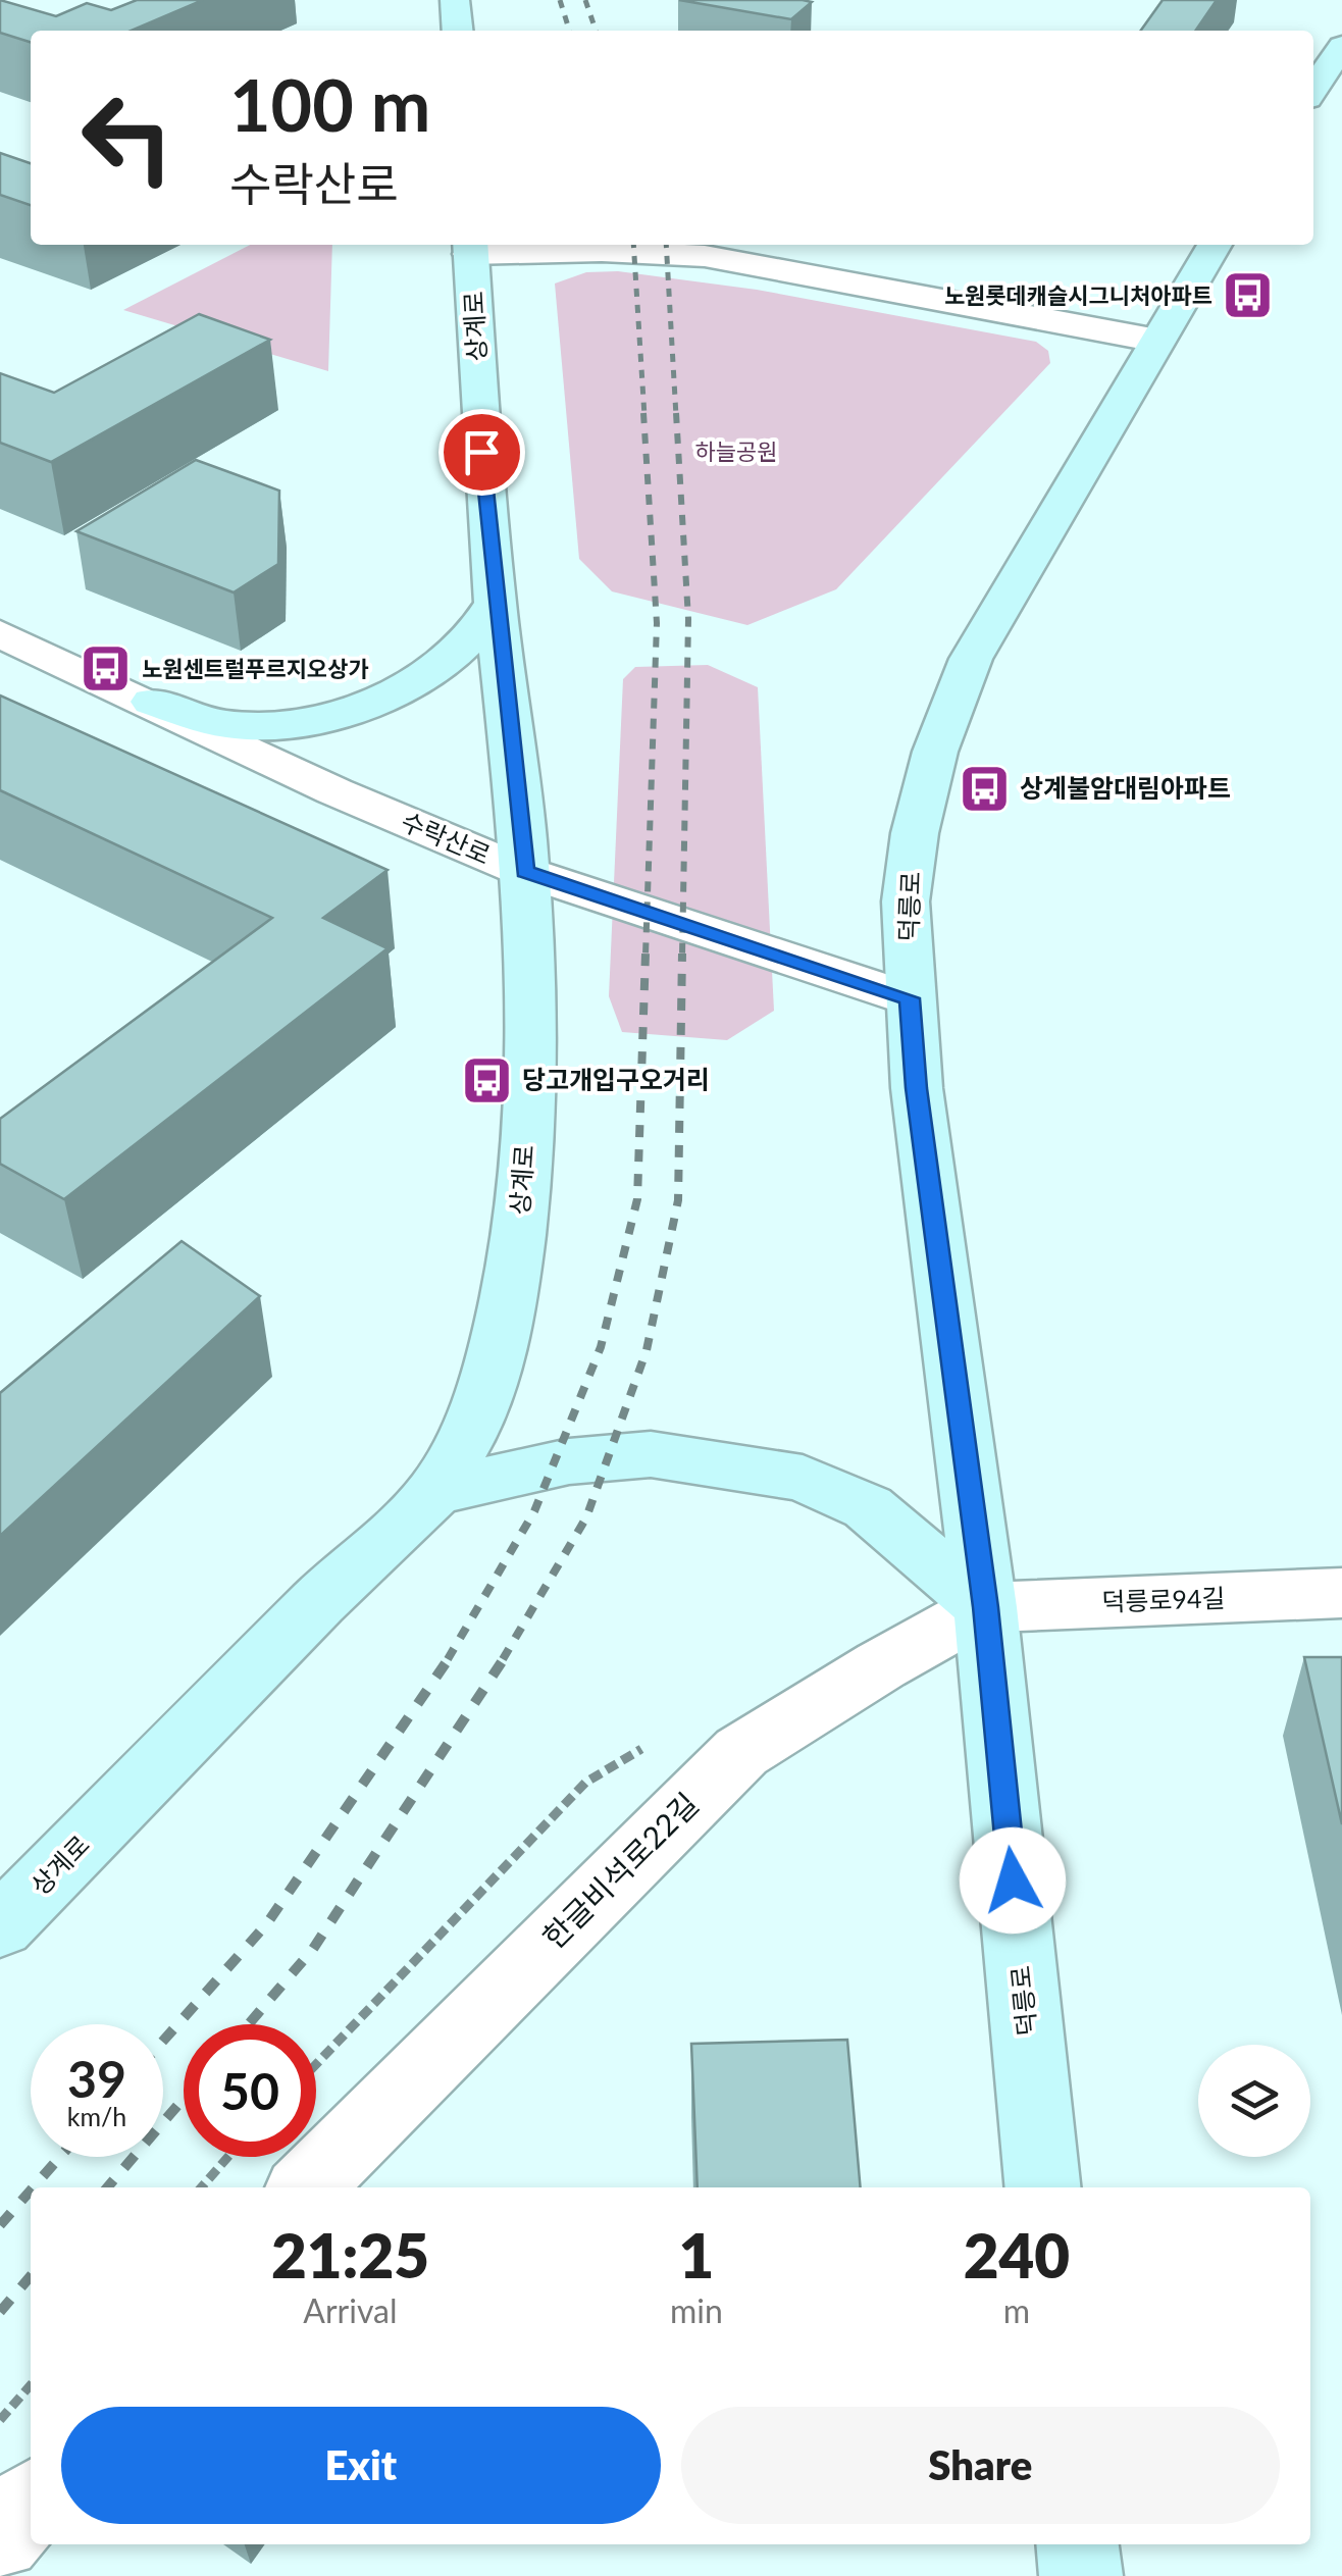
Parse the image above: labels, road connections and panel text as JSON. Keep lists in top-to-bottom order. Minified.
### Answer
{"streets":{"main road":["상계로","덕릉로"],"street":["수락산로","덕릉로94길","한글비석로22길"]},"crossings":[["상계로","수락산로"],["수락산로","덕릉로"],["덕릉로","덕릉로94길"],["덕릉로","한글비석로22길"],["덕릉로94길","한글비석로22길"]],"parks":["하늘공원"],"places":{"bus stop":["노원롯데캐슬시그니처아파트","노원센트럴푸르지오상가","상계불암대림아파트","당고개입구오거리"]},"page":{"turn":["100 m","수락산로"],"speed":"39 km/h","limit":"50","eta":["21:25","Arrival","1","min","240","m"],"buttons":["Exit","Share"]}}
